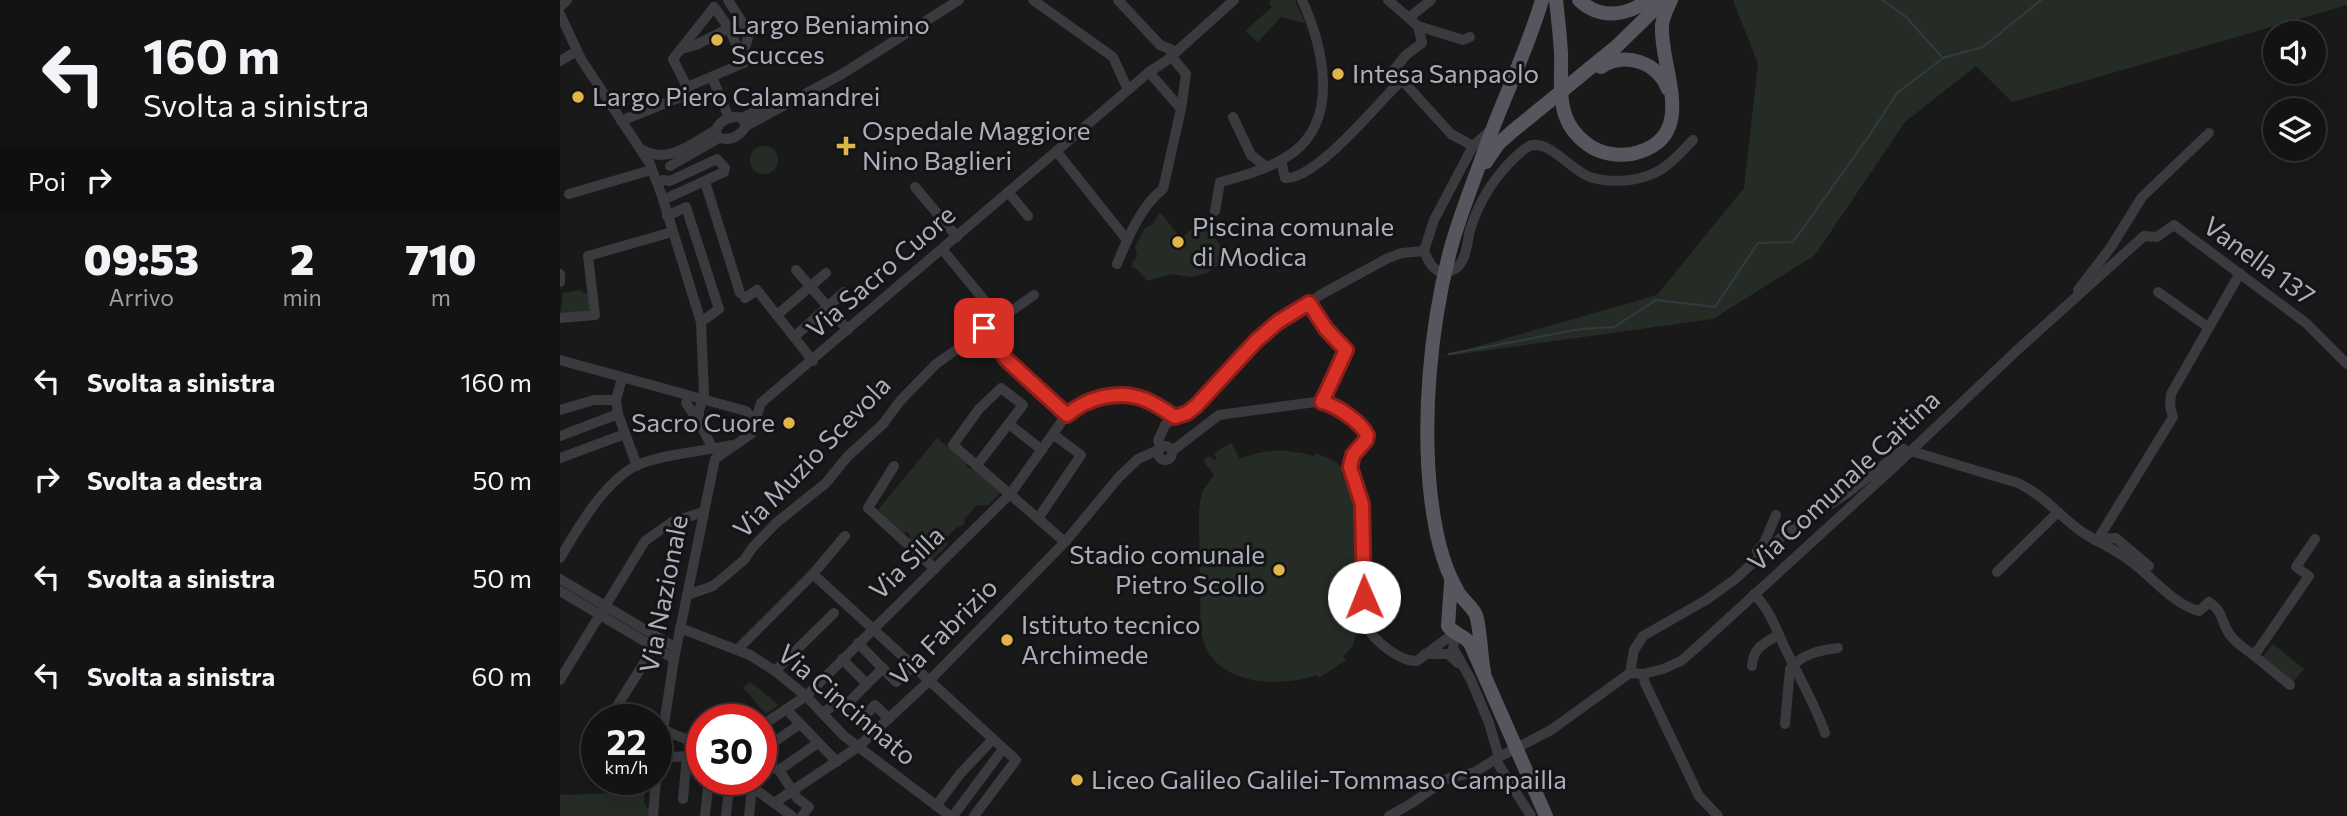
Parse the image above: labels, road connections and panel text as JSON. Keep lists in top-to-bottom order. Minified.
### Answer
{"streets":{"street":["Vanella 137","Via Sacro Cuore","Via Muzio Scevola","Via Comunale Caitina","Via Silla","Via Nazionale","Via Fabrizio","Via Cincinnato"]},"crossings":[["Vanella 137","Via Comunale Caitina"],["Via Muzio Scevola","Via Nazionale"],["Via Silla","Via Cincinnato"],["Via Nazionale","Via Cincinnato"],["Via Fabrizio","Via Cincinnato"]],"places":{"other":["Largo Beniamino Scucces","Intesa Sanpaolo","Largo Piero Calamandrei","Piscina comunale di Modica","Sacro Cuore","Stadio comunale Pietro Scollo","Istituto tecnico Archimede","Liceo Galileo Galilei-Tommaso Campailla"],"health":["Ospedale Maggiore Nino Baglieri"]},"page":{"turn":["160 m","Svolta a sinistra"],"then":"Poi","eta":["09:53","Arrivo","2","min","710","m"],"list":[{"name":"Svolta a sinistra","value":"160 m"},{"name":"Svolta a destra","value":"50 m"},{"name":"Svolta a sinistra","value":"50 m"},{"name":"Svolta a sinistra","value":"60 m"}],"speed":"22 km/h","limit":"30"}}
